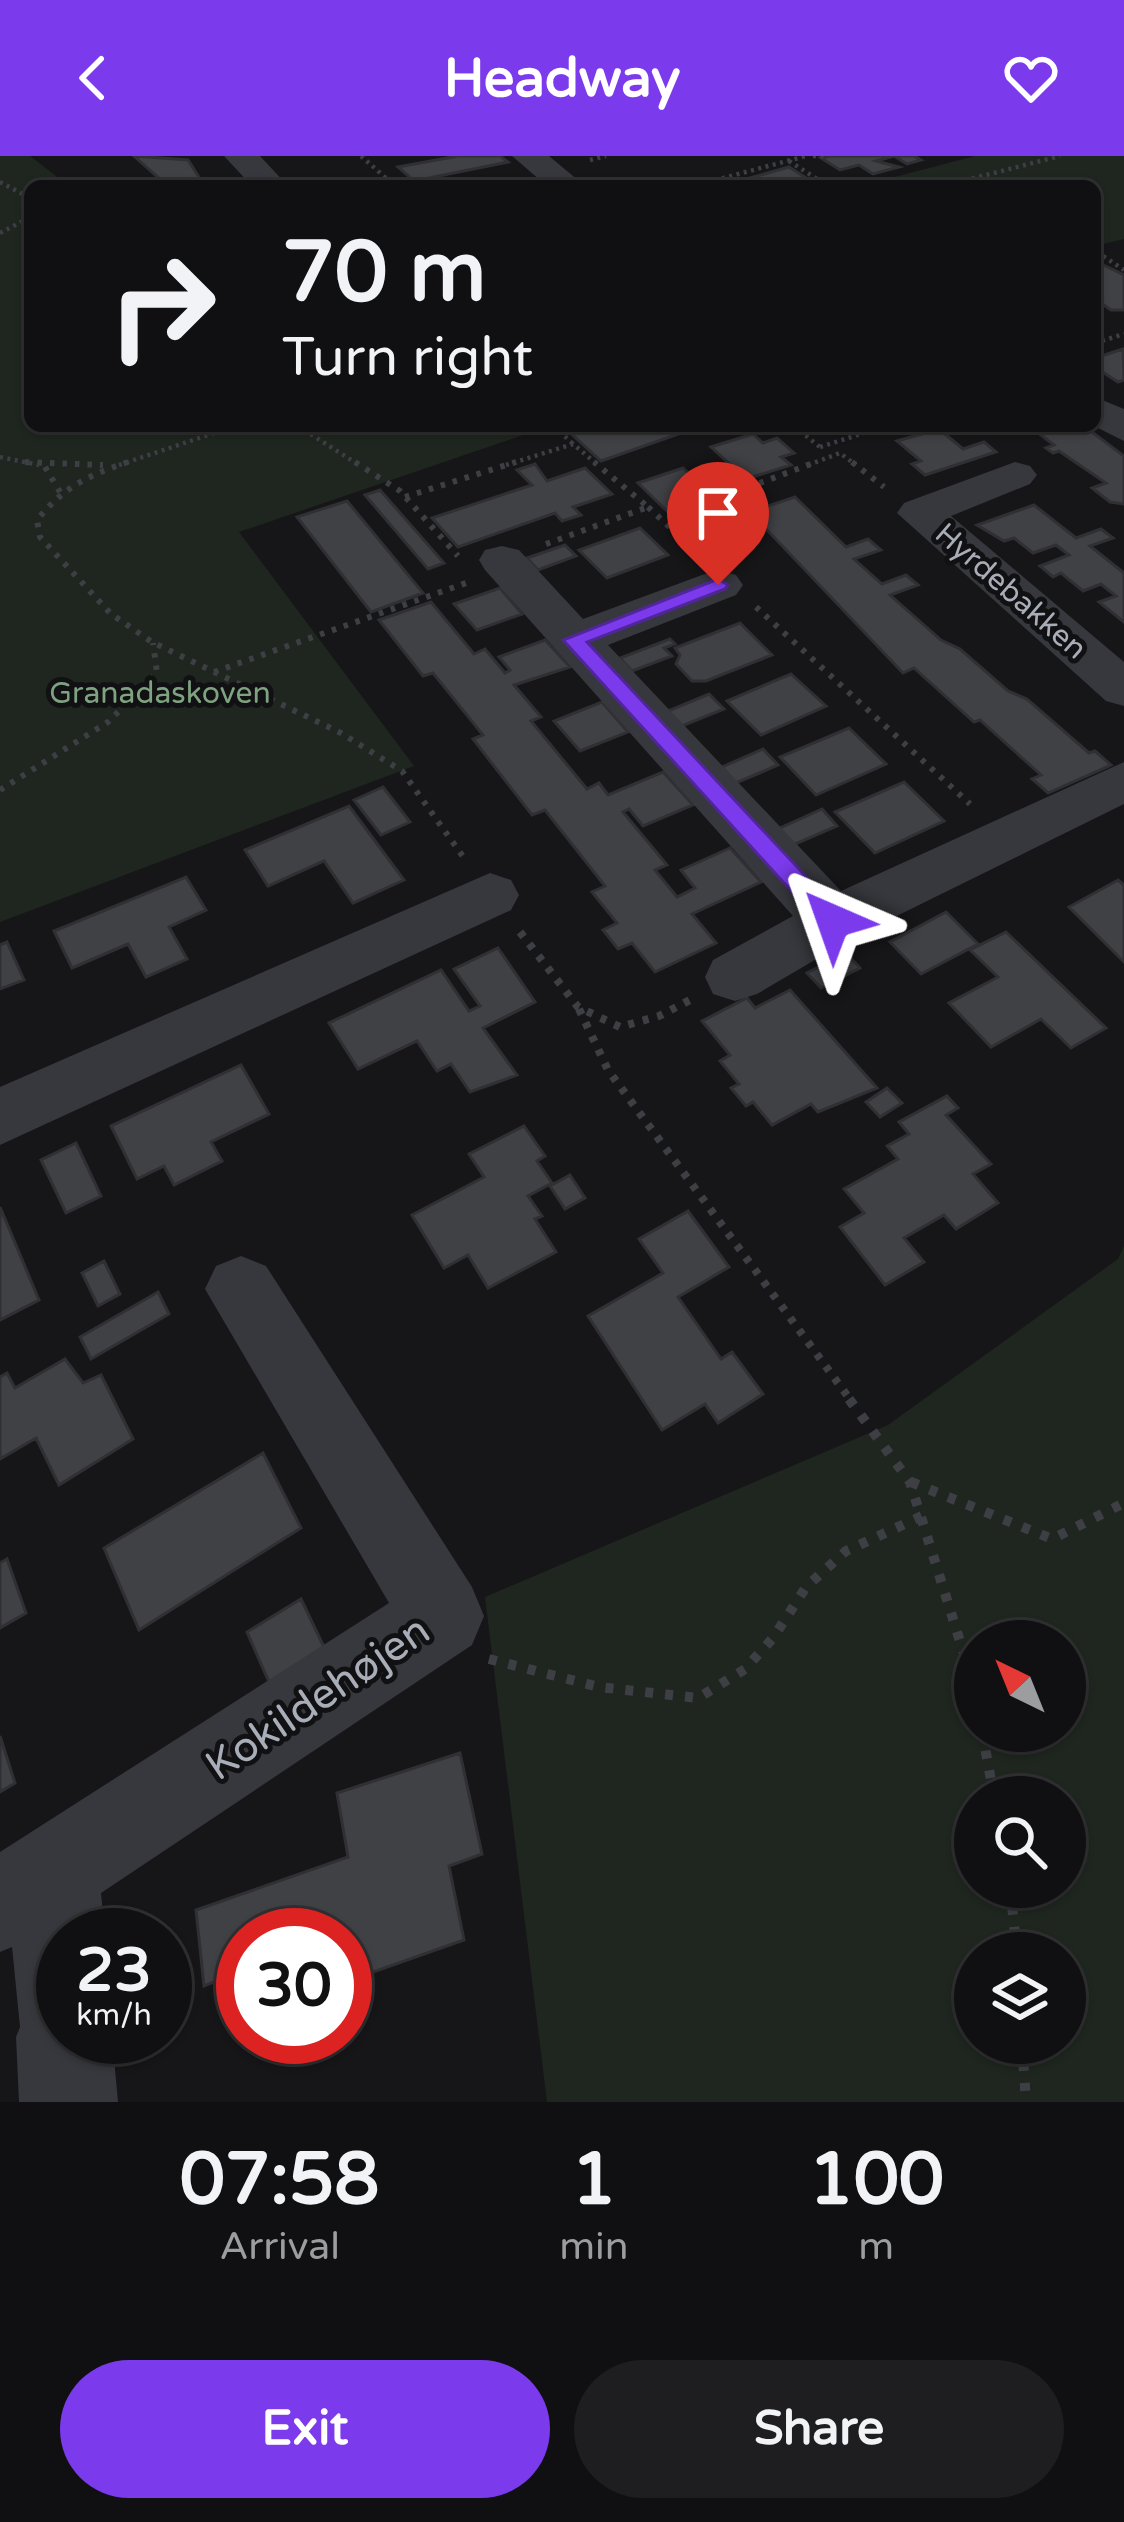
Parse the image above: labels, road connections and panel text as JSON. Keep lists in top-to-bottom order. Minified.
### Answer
{"streets":{"street":["Hyrdebakken","Kokildehøjen"]},"parks":["Granadaskoven"],"north":"top left","page":{"header":"Headway","turn":["70 m","Turn right"],"speed":"23 km/h","limit":"30","eta":["07:58","Arrival","1","min","100","m"],"buttons":["Exit","Share"]}}
